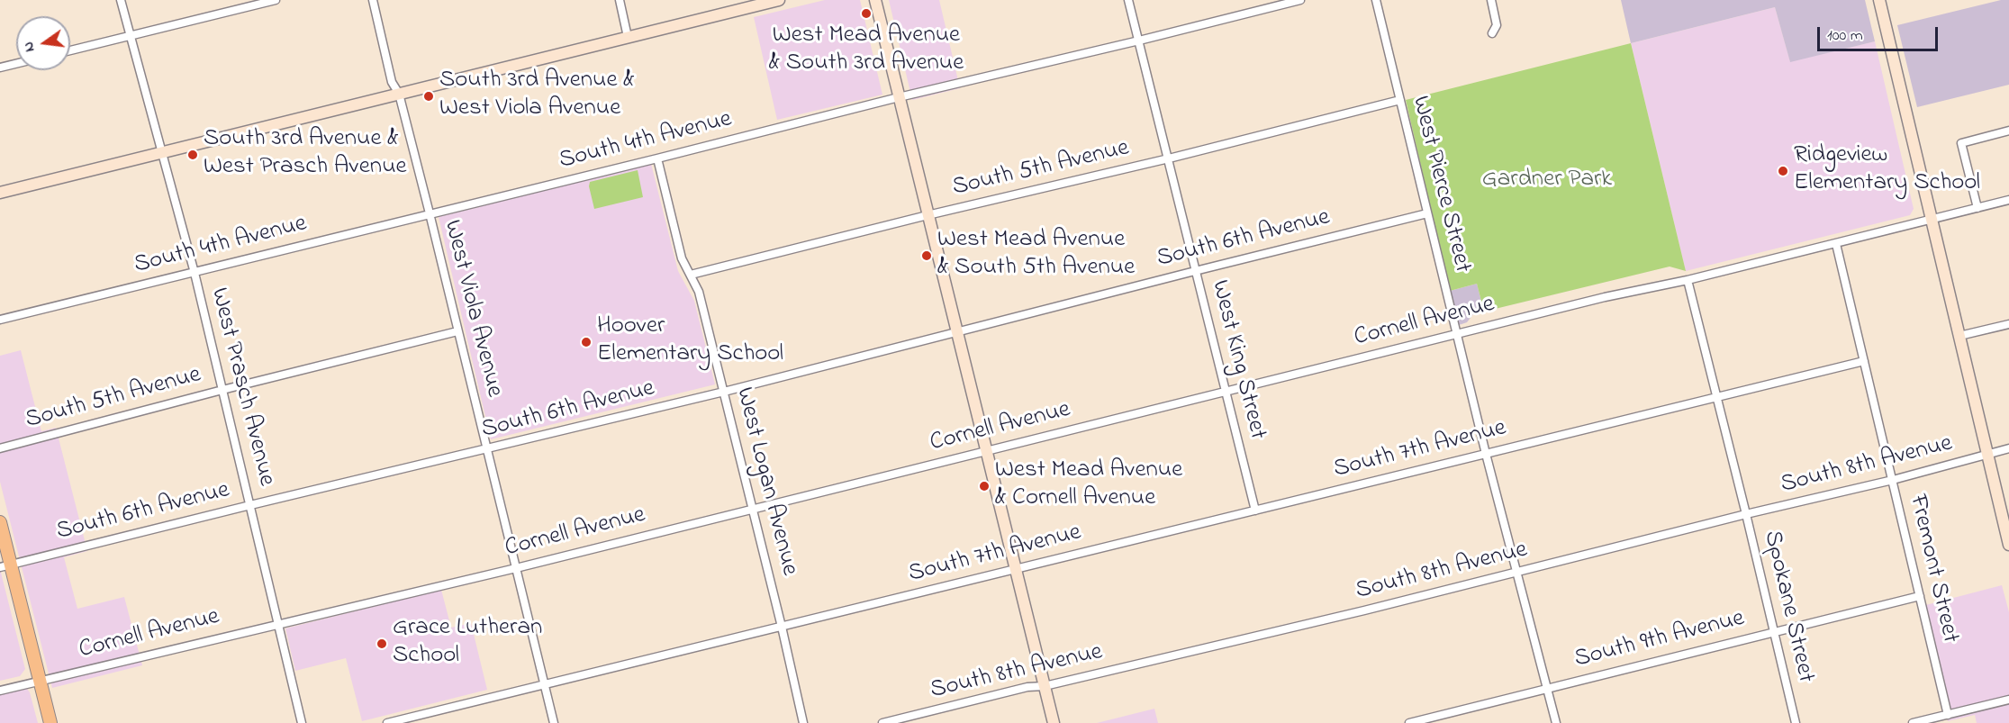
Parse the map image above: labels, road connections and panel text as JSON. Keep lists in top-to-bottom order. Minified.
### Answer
{"streets":{"street":["South 4th Avenue","South 5th Avenue","West Pierce Street","South 6th Avenue","West Viola Avenue","Cornell Avenue","West King Street","West Prasch Avenue","South 7th Avenue","South 8th Avenue","West Logan Avenue","Fremont Street","Spokane Street","South 9th Avenue"]},"crossings":[["South 4th Avenue","West Viola Avenue"],["South 4th Avenue","West King Street"],["South 4th Avenue","West Prasch Avenue"],["South 4th Avenue","West Logan Avenue"],["South 5th Avenue","West Pierce Street"],["South 5th Avenue","West Viola Avenue"],["South 5th Avenue","West King Street"],["South 5th Avenue","West Prasch Avenue"],["South 5th Avenue","West Logan Avenue"],["West Pierce Street","South 6th Avenue"],["West Pierce Street","Cornell Avenue"],["West Pierce Street","South 7th Avenue"],["West Pierce Street","South 8th Avenue"],["West Pierce Street","South 9th Avenue"],["South 6th Avenue","West Viola Avenue"],["South 6th Avenue","West King Street"],["South 6th Avenue","West Prasch Avenue"],["South 6th Avenue","West Logan Avenue"],["West Viola Avenue","Cornell Avenue"],["West Viola Avenue","South 7th Avenue"],["Cornell Avenue","West King Street"],["Cornell Avenue","West Prasch Avenue"],["Cornell Avenue","West Logan Avenue"],["Cornell Avenue","Fremont Street"],["Cornell Avenue","Spokane Street"],["West King Street","South 7th Avenue"],["South 7th Avenue","West Logan Avenue"],["South 7th Avenue","Fremont Street"],["South 7th Avenue","Spokane Street"],["South 8th Avenue","Fremont Street"],["South 8th Avenue","Spokane Street"],["Fremont Street","South 9th Avenue"],["Spokane Street","South 9th Avenue"]],"parks":["Gardner Park"],"places":["West Mead Avenue & South 3rd Avenue","South 3rd Avenue & West Viola Avenue","South 3rd Avenue & West Prasch Avenue","Ridgeview Elementary School","West Mead Avenue & South 5th Avenue","Hoover Elementary School","West Mead Avenue & Cornell Avenue","Grace Lutheran School"],"scale_bar":"100 m","north":"left"}
